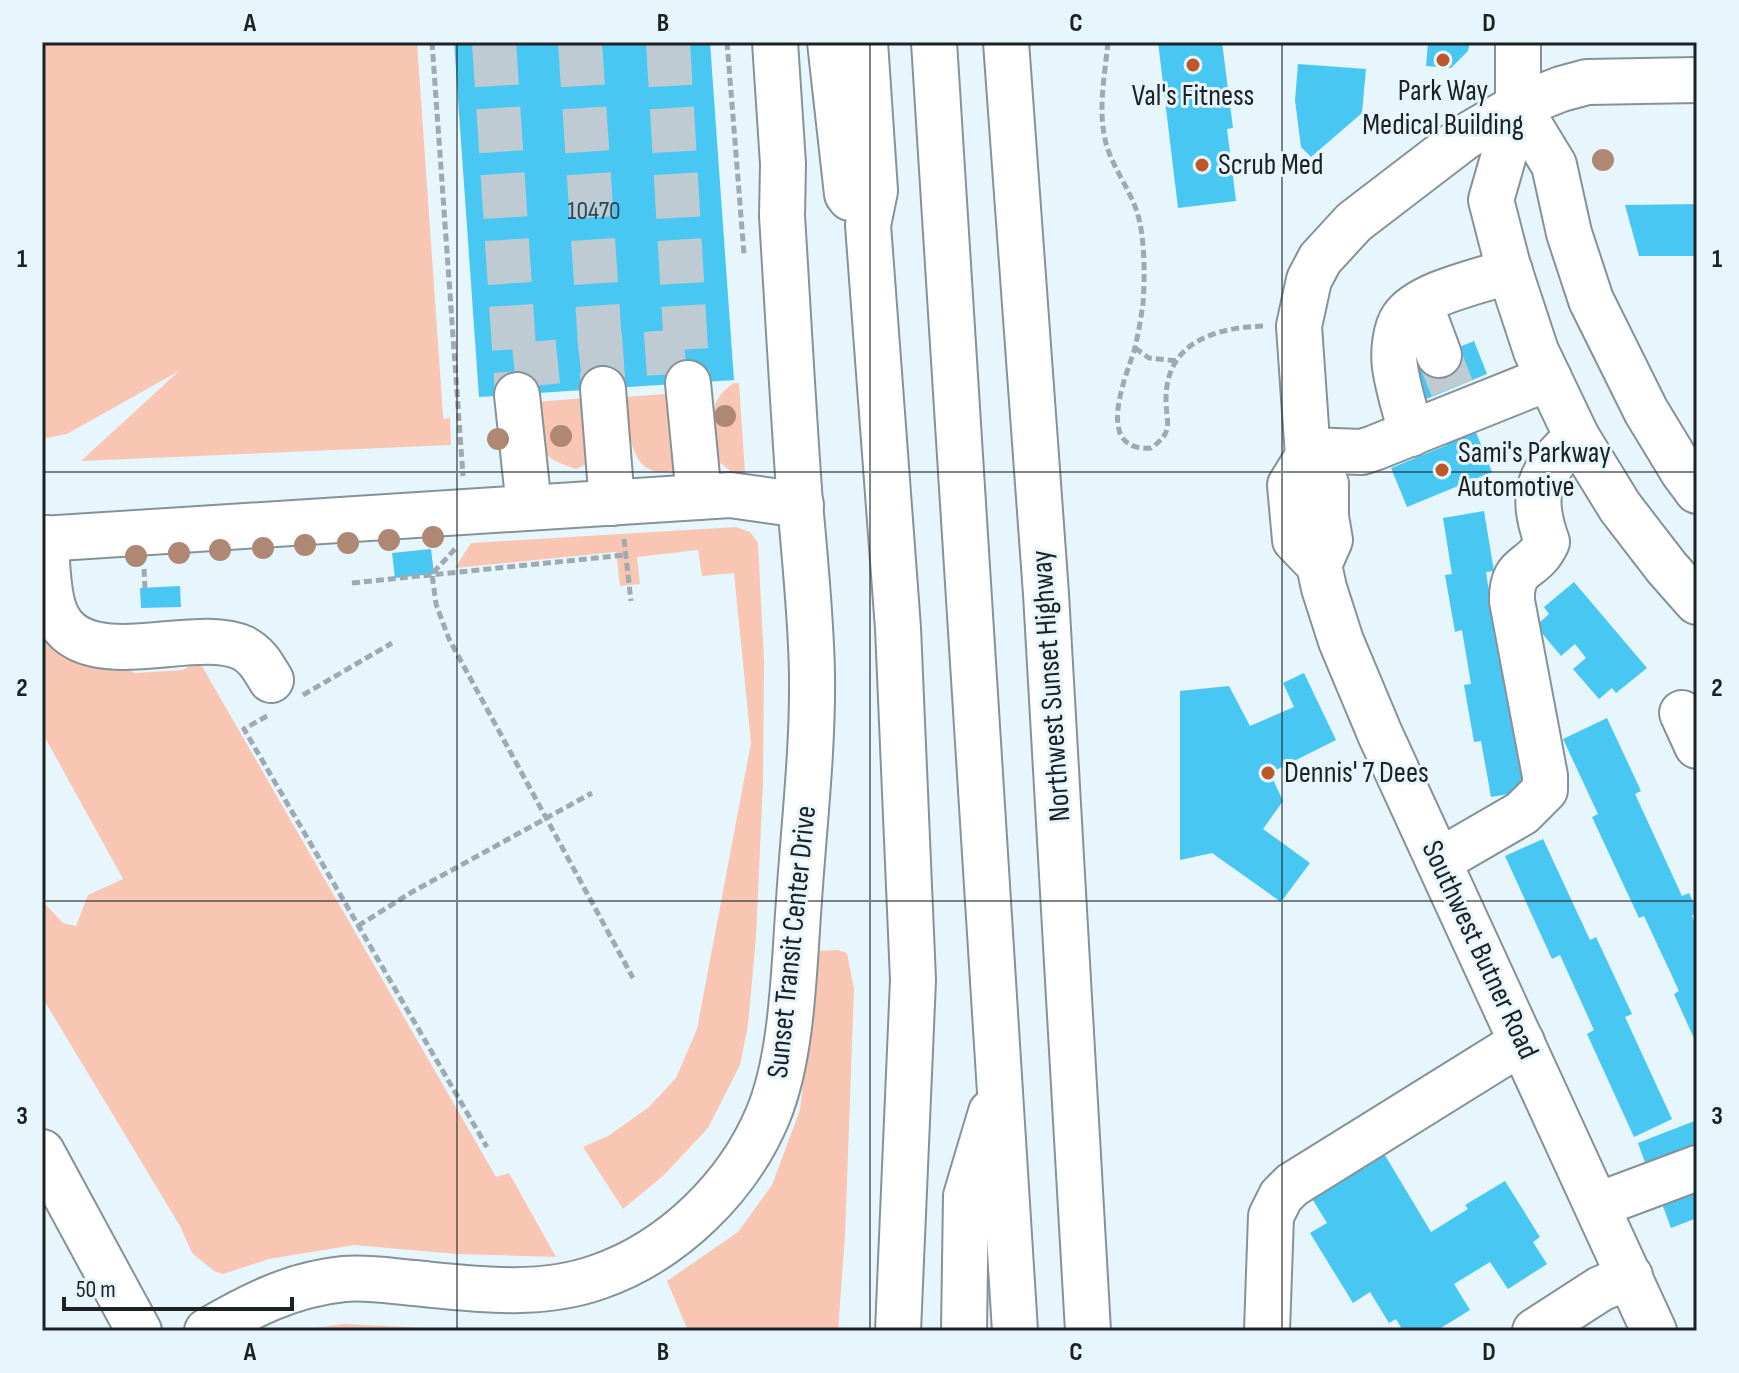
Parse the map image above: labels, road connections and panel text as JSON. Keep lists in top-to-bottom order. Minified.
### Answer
{"streets":{"main road":["Northwest Sunset Highway","Sunset Transit Center Drive","Southwest Butner Road"]},"places":["Park Way Medical Building","Val's Fitness","Scrub Med","Sami's Parkway Automotive","Dennis' 7 Dees"],"house_numbers":["10470"],"scale_bar":"50 m","grid":{"columns":["A","B","C","D"],"rows":["1","2","3"]}}
